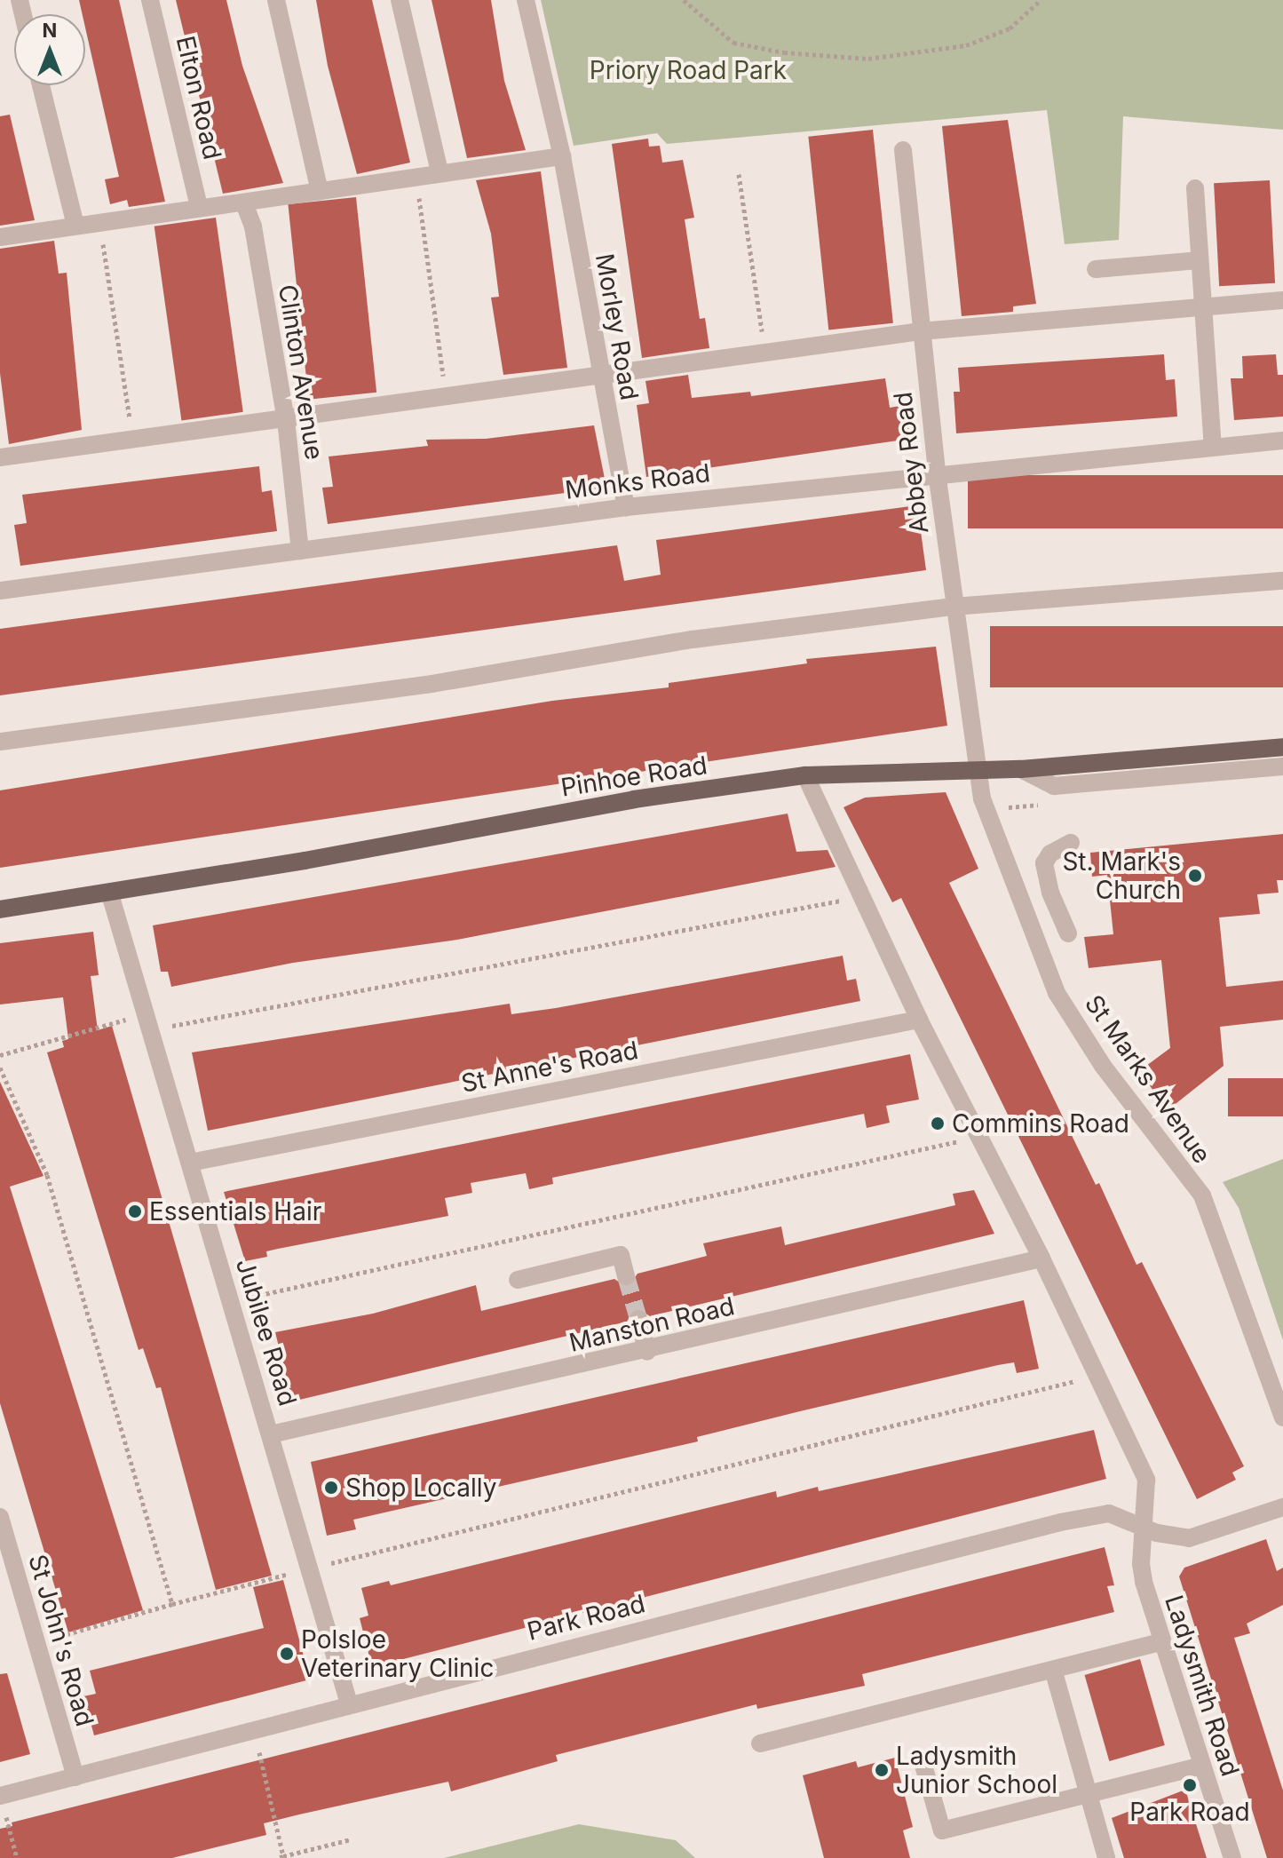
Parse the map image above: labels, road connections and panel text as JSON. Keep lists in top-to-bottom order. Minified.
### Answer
{"streets":{"main road":["Pinhoe Road"],"street":["Elton Road","Morley Road","Clinton Avenue","Abbey Road","Monks Road","St Anne's Road","St Marks Avenue","Manston Road","Jubilee Road","Park Road","St John's Road","Ladysmith Road"]},"crossings":[["Morley Road","Monks Road"],["Clinton Avenue","Monks Road"],["Abbey Road","Monks Road"],["Abbey Road","Pinhoe Road"],["Abbey Road","St Marks Avenue"],["Pinhoe Road","St Marks Avenue"],["Pinhoe Road","Jubilee Road"],["St Anne's Road","Jubilee Road"],["Manston Road","Jubilee Road"],["Jubilee Road","Park Road"],["Park Road","St John's Road"],["Park Road","Ladysmith Road"]],"parks":["Priory Road Park"],"places":["St. Mark's Church","Commins Road","Essentials Hair","Shop Locally","Polsloe Veterinary Clinic","Ladysmith Junior School","Park Road"],"north":"top"}
